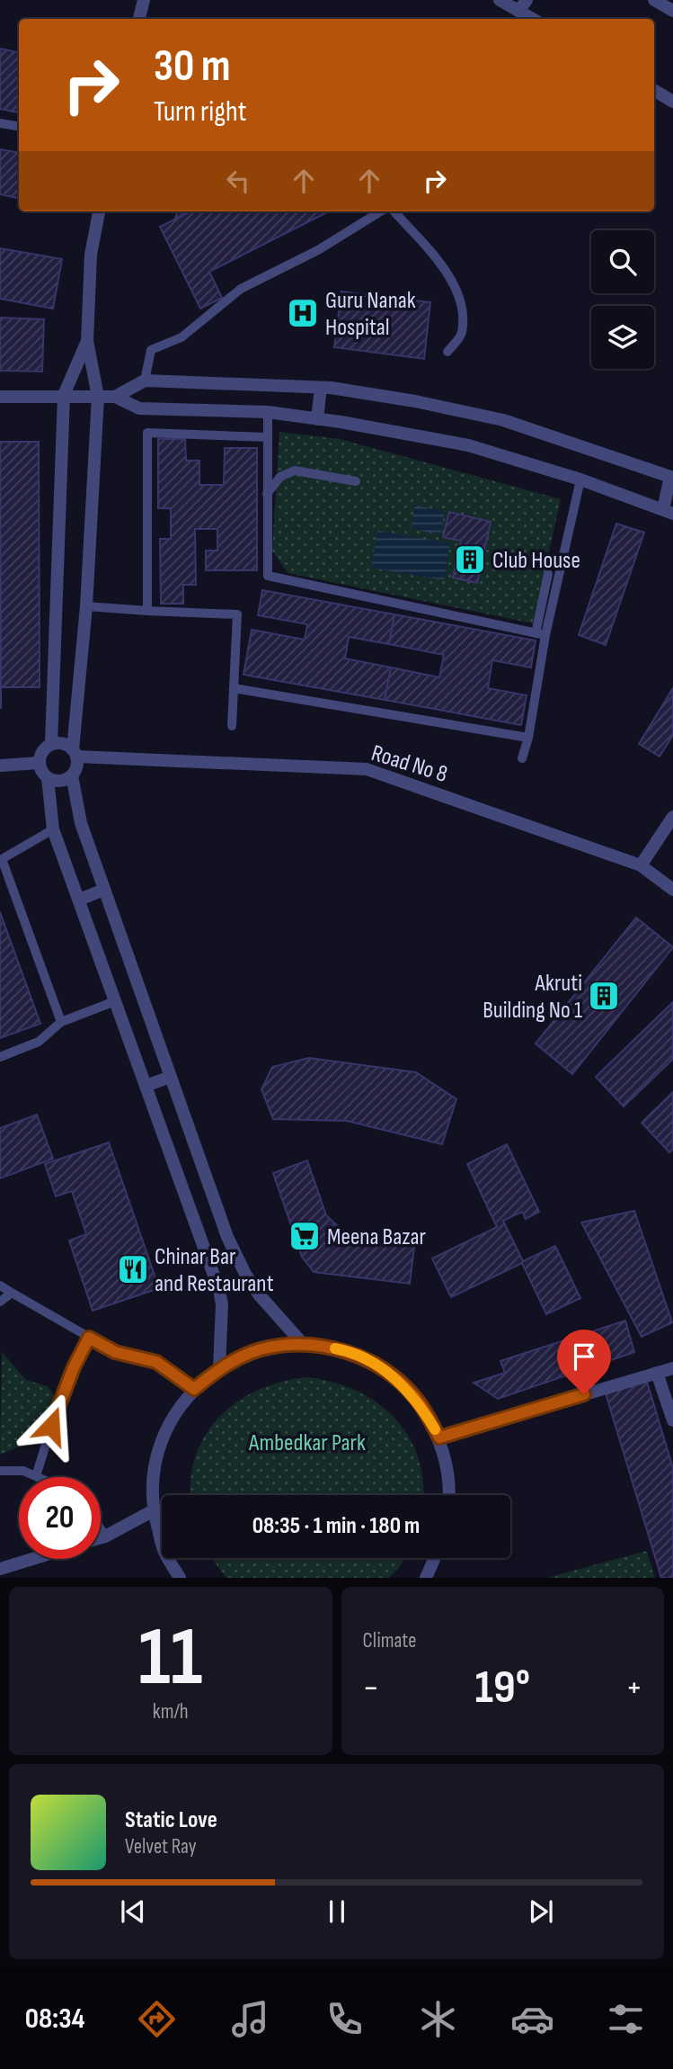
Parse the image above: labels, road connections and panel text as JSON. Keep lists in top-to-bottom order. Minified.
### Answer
{"streets":{"street":["Road No 8"]},"parks":["Ambedkar Park"],"places":{"hospital":["Guru Nanak Hospital"],"building":["Club House","Akruti Building No 1"],"supermarket":["Meena Bazar"],"restaurant":["Chinar Bar and Restaurant"]},"page":{"turn":["30 m","Turn right"],"limit":"20","trip":"08:35 · 1 min · 180 m","tile":[["11","km/h"],"Climate"],"heat":["−","19°","+"],"song":["Static Love","Velvet Ray"],"tabs":"08:34"}}
